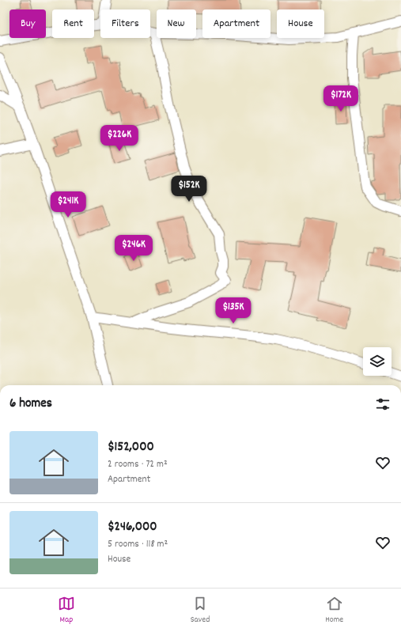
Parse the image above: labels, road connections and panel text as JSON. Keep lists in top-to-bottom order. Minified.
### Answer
{"page":{"chip":["Buy","Rent","Filters","New","Apartment","House"],"price":["$172K","$226K","$152K","$241K","$246K","$135K"],"heading":"6 homes","list":[{"name":"$152,000","note":"2 rooms · 72 m² · Apartment"},{"name":"$246,000","note":"5 rooms · 118 m² · House"}],"tabs":["Map","Saved","Home"]}}
